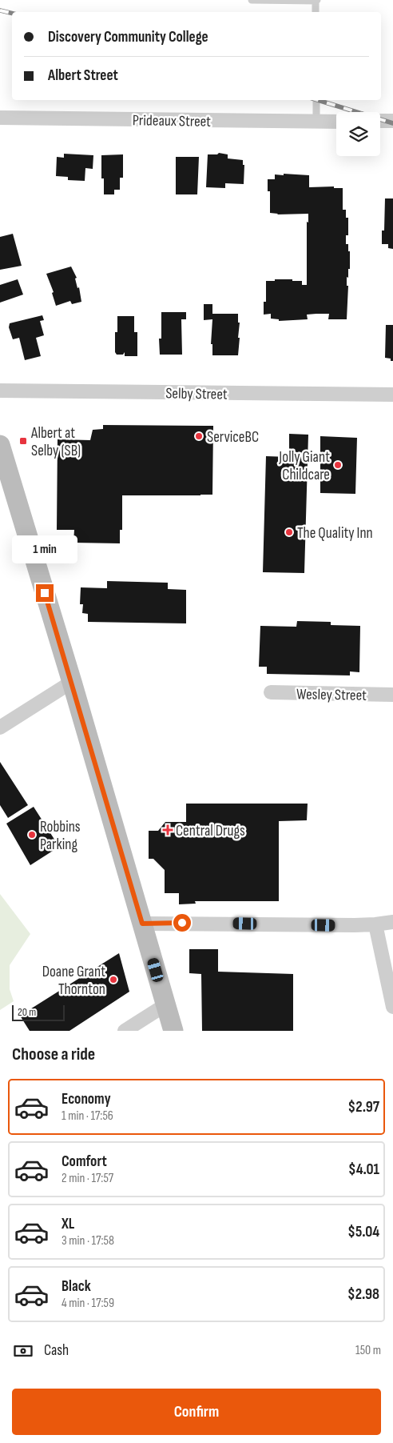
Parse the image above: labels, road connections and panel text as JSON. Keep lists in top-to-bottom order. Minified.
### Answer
{"streets":{"street":["Prideaux Street","Selby Street","Wesley Street"]},"places":{"other":["ServiceBC","Jolly Giant Childcare","The Quality Inn","Robbins Parking","Doane Grant Thornton"],"transit":["Albert at Selby (SB)"],"health":["Central Drugs"]},"scale_bar":"20 m","page":{"banner":["Discovery Community College","Albert Street"],"bubble":"1 min","scale":"20 m","heading":"Choose a ride","list":[{"name":"Economy","note":"1 min · 17:56","value":"$2.97"},{"name":"Comfort","note":"2 min · 17:57","value":"$4.01"},{"name":"XL","note":"3 min · 17:58","value":"$5.04"},{"name":"Black","note":"4 min · 17:59","value":"$2.98"}],"pay":["Cash","150 m"],"buttons":"Confirm"}}
